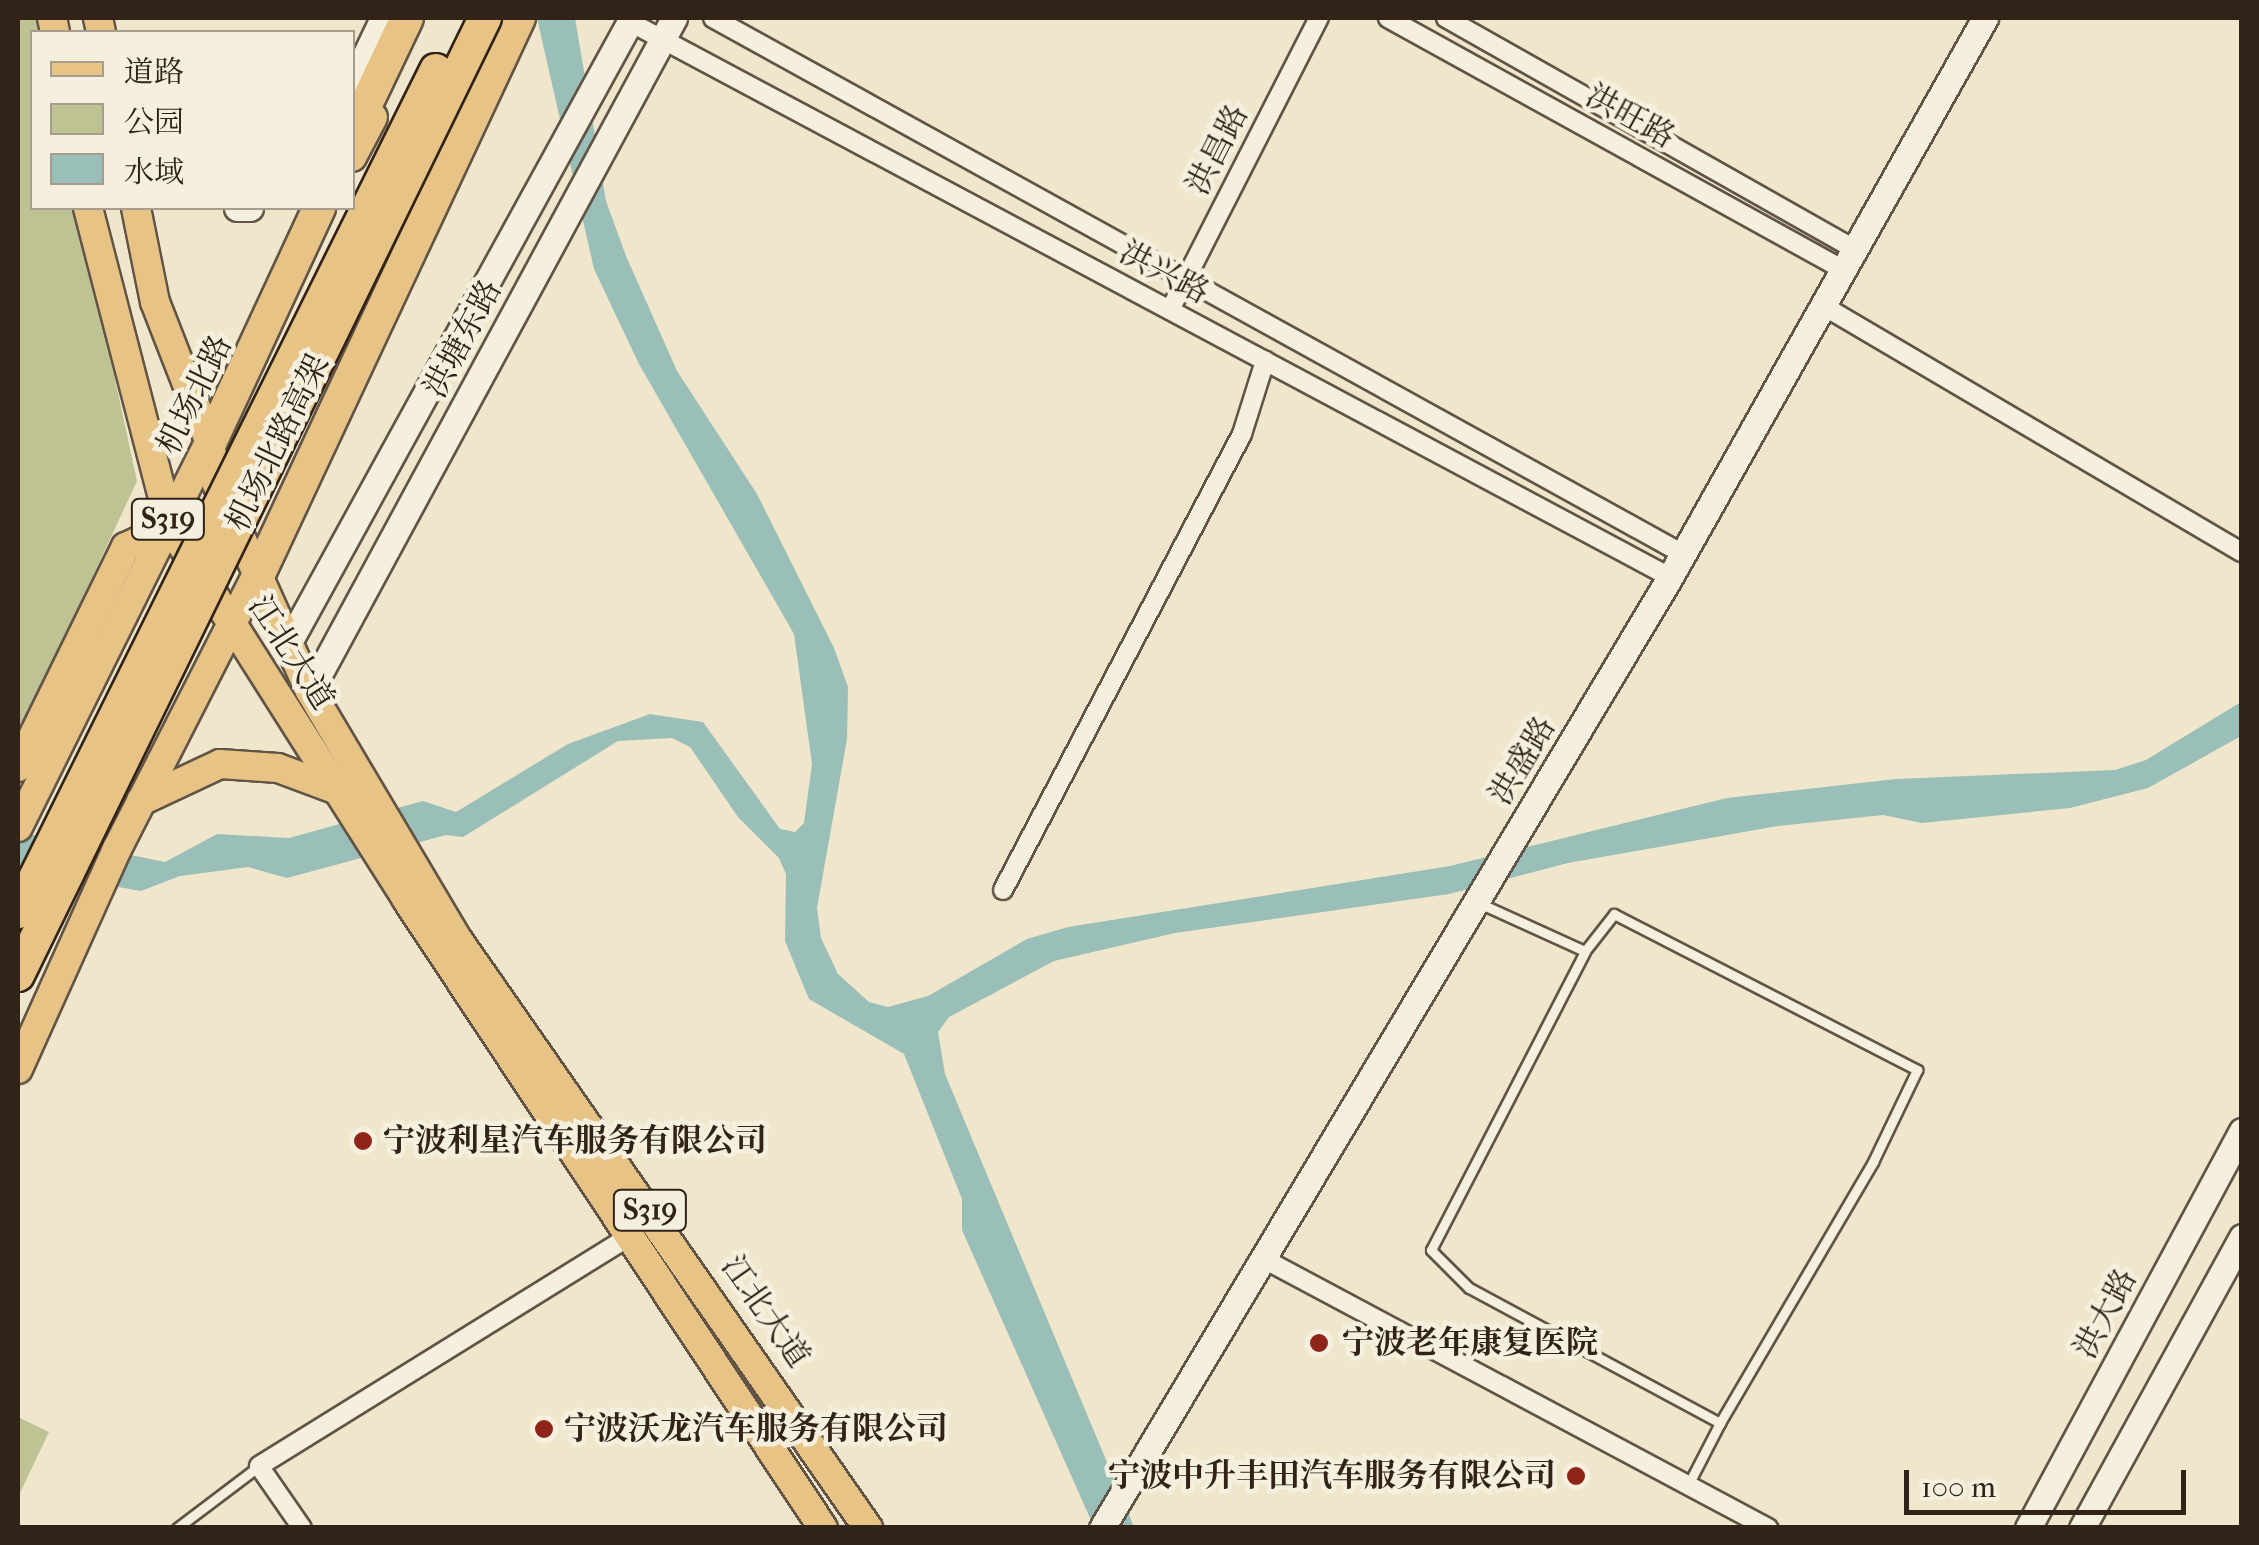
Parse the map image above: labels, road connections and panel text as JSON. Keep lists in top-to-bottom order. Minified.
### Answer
{"streets":{"highway":["机场北路高架"],"main road":["洪塘东路","机场北路","S319","江北大道","洪盛路","洪大路"],"street":["洪旺路","洪昌路","洪兴路"]},"crossings":[["洪旺路","洪盛路"],["洪昌路","洪兴路"],["洪兴路","洪塘东路"],["洪兴路","洪盛路"],["洪塘东路","江北大道"],["机场北路","江北大道"],["S319","江北大道"]],"places":["宁波利星汽车服务有限公司","宁波老年康复医院","宁波沃龙汽车服务有限公司","宁波中升丰田汽车服务有限公司"],"legend":["道路","公园","水域"],"scale_bar":"100 m"}
